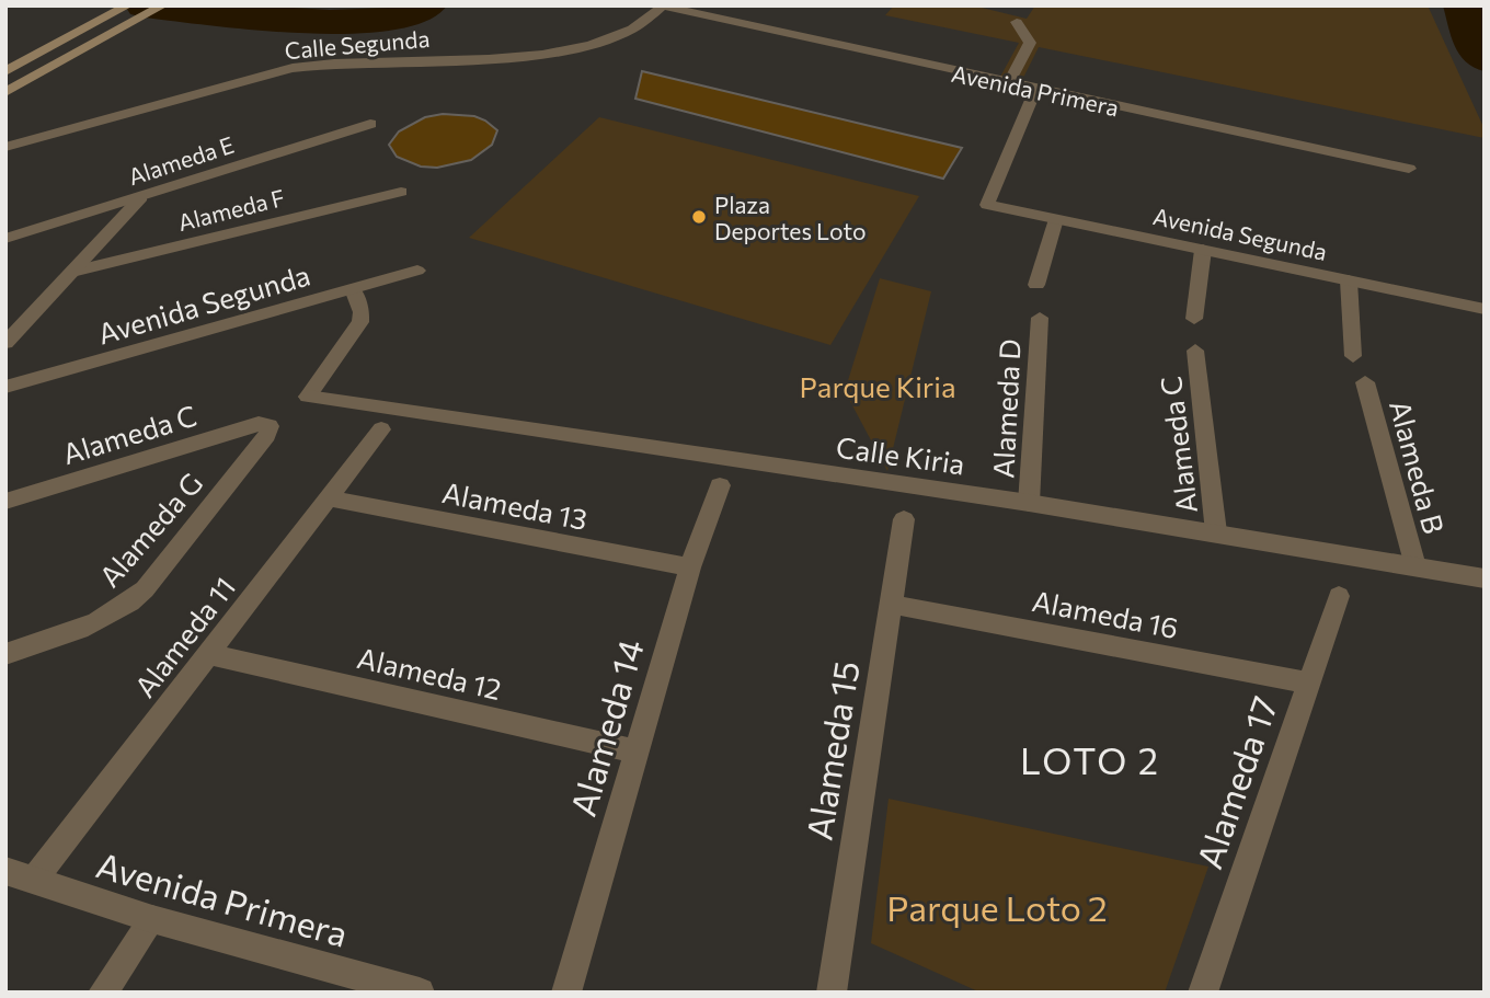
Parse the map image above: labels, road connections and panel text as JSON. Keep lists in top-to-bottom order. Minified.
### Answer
{"streets":{"street":["Calle Segunda","Avenida Primera","Alameda E","Alameda F","Avenida Segunda","Alameda D","Alameda C","Calle Kiria","Alameda B","Alameda 13","Alameda G","Alameda 16","Alameda 11","Alameda 12","Alameda 14","Alameda 15","Alameda 17"]},"crossings":[["Calle Segunda","Avenida Primera"],["Avenida Primera","Avenida Segunda"],["Avenida Primera","Alameda 11"],["Alameda D","Calle Kiria"],["Alameda C","Calle Kiria"],["Alameda C","Alameda G"],["Calle Kiria","Alameda B"],["Alameda 13","Alameda 11"],["Alameda 13","Alameda 14"],["Alameda 16","Alameda 15"],["Alameda 16","Alameda 17"],["Alameda 11","Alameda 12"],["Alameda 12","Alameda 14"]],"districts":["LOTO 2"],"parks":["Parque Kiria","Parque Loto 2"],"places":["Plaza Deportes Loto"]}
